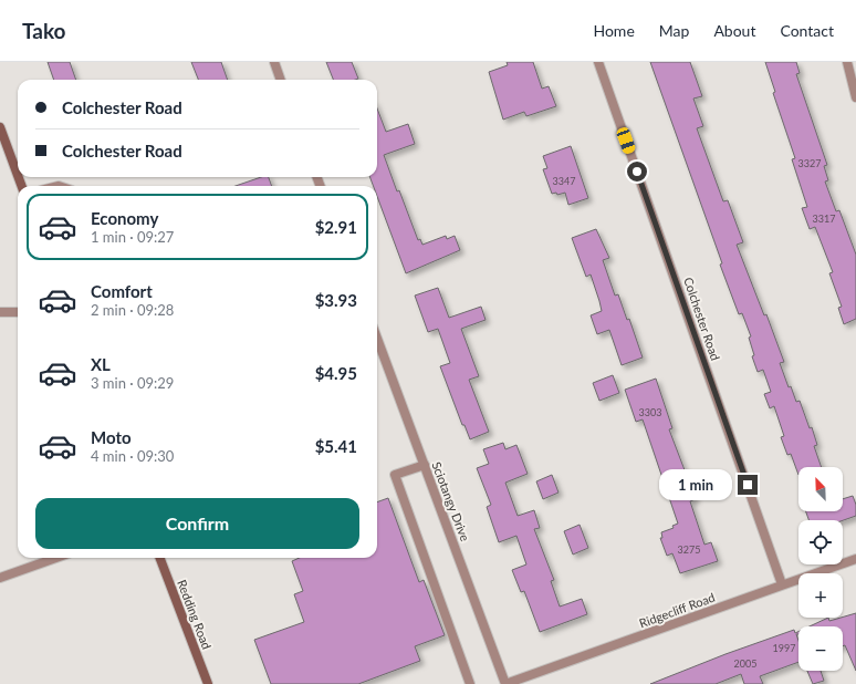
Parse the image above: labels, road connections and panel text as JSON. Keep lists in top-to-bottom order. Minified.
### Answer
{"streets":{"main road":["Redding Road"],"street":["Colchester Road","Sciotangy Drive","Ridgecliff Road"]},"crossings":[["Colchester Road","Ridgecliff Road"],["Sciotangy Drive","Ridgecliff Road"]],"house_numbers":["3327","3347","3317","3303","3275","1997","2005"],"north":"top left","page":{"header":"Tako","nav":["Home","Map","About","Contact"],"banner":["Colchester Road","Colchester Road"],"list":[{"name":"Economy","note":"1 min · 09:27","value":"$2.91"},{"name":"Comfort","note":"2 min · 09:28","value":"$3.93"},{"name":"XL","note":"3 min · 09:29","value":"$4.95"},{"name":"Moto","note":"4 min · 09:30","value":"$5.41"}],"map_buttons":["+","−"],"bubble":"1 min","buttons":"Confirm"}}
